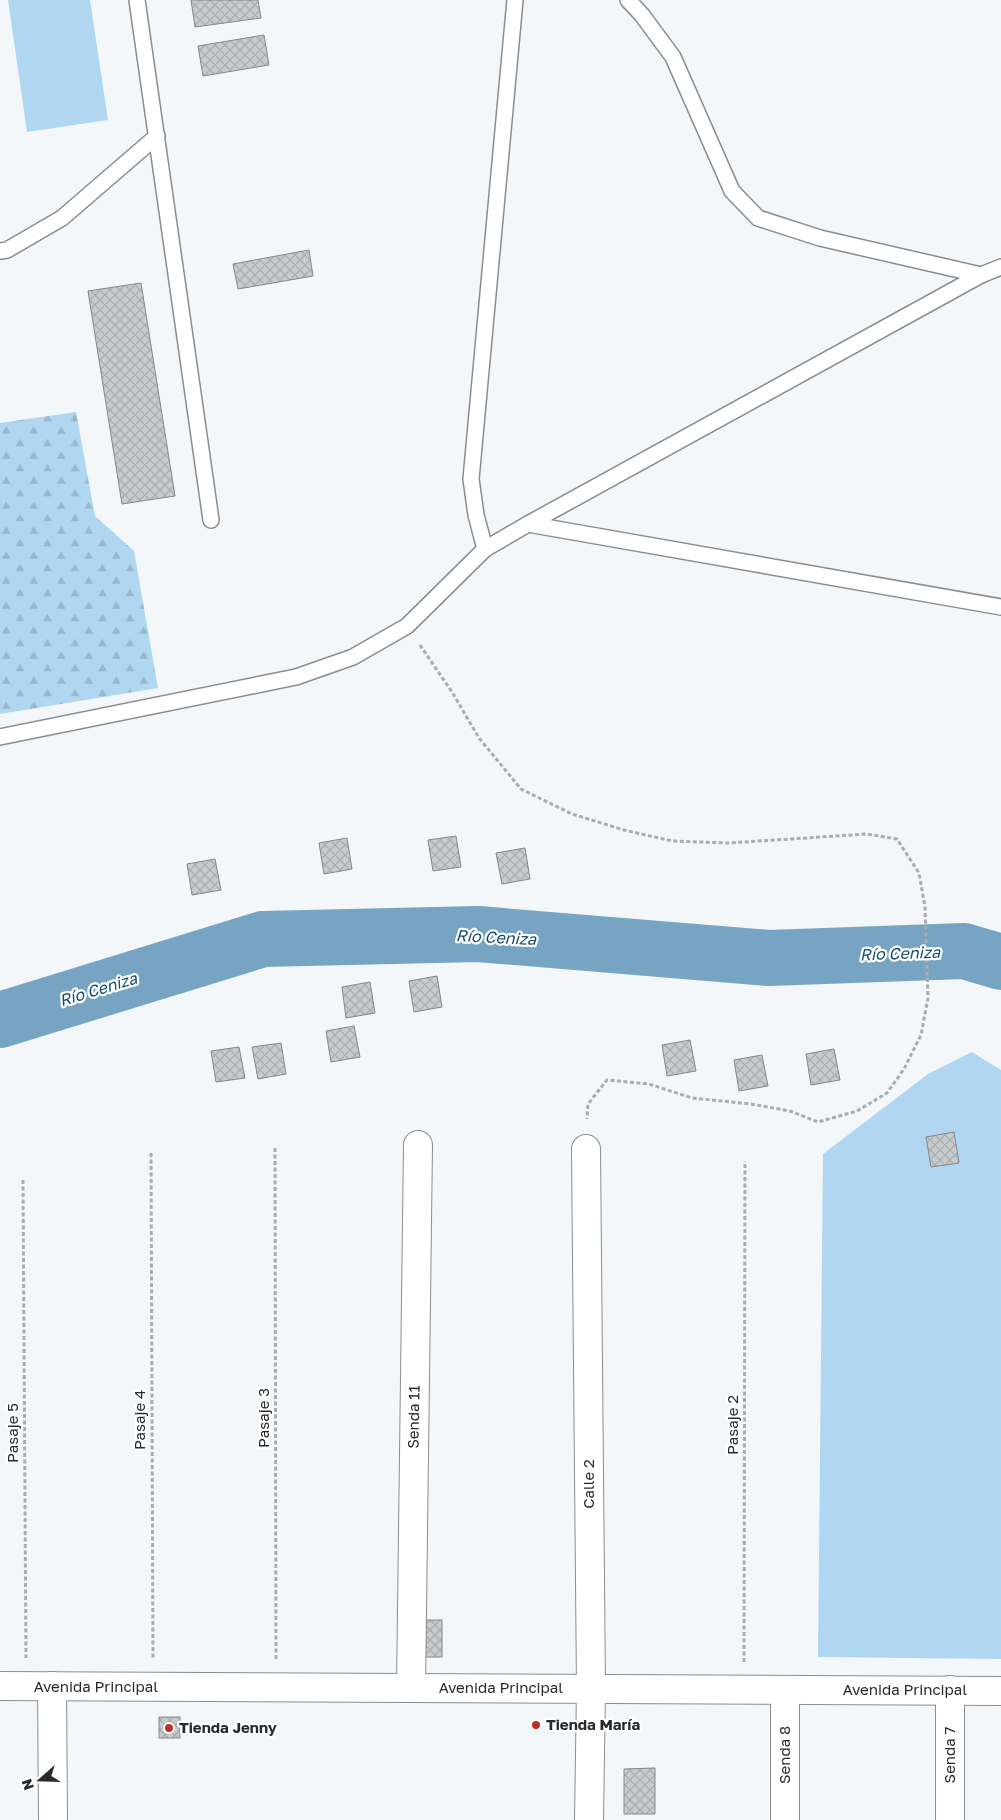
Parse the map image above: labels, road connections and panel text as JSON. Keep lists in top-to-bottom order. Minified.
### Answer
{"streets":{"street":["Senda 11","Calle 2","Avenida Principal","Senda 8","Senda 7"],"path":["Pasaje 3","Pasaje 4","Pasaje 2","Pasaje 5"]},"crossings":[["Senda 11","Avenida Principal"],["Pasaje 3","Avenida Principal"],["Pasaje 4","Avenida Principal"],["Pasaje 2","Avenida Principal"],["Pasaje 5","Avenida Principal"],["Calle 2","Avenida Principal"],["Avenida Principal","Senda 8"],["Avenida Principal","Senda 7"]],"water":["Río Ceniza"],"places":["Tienda María","Tienda Jenny"],"north":"left"}
